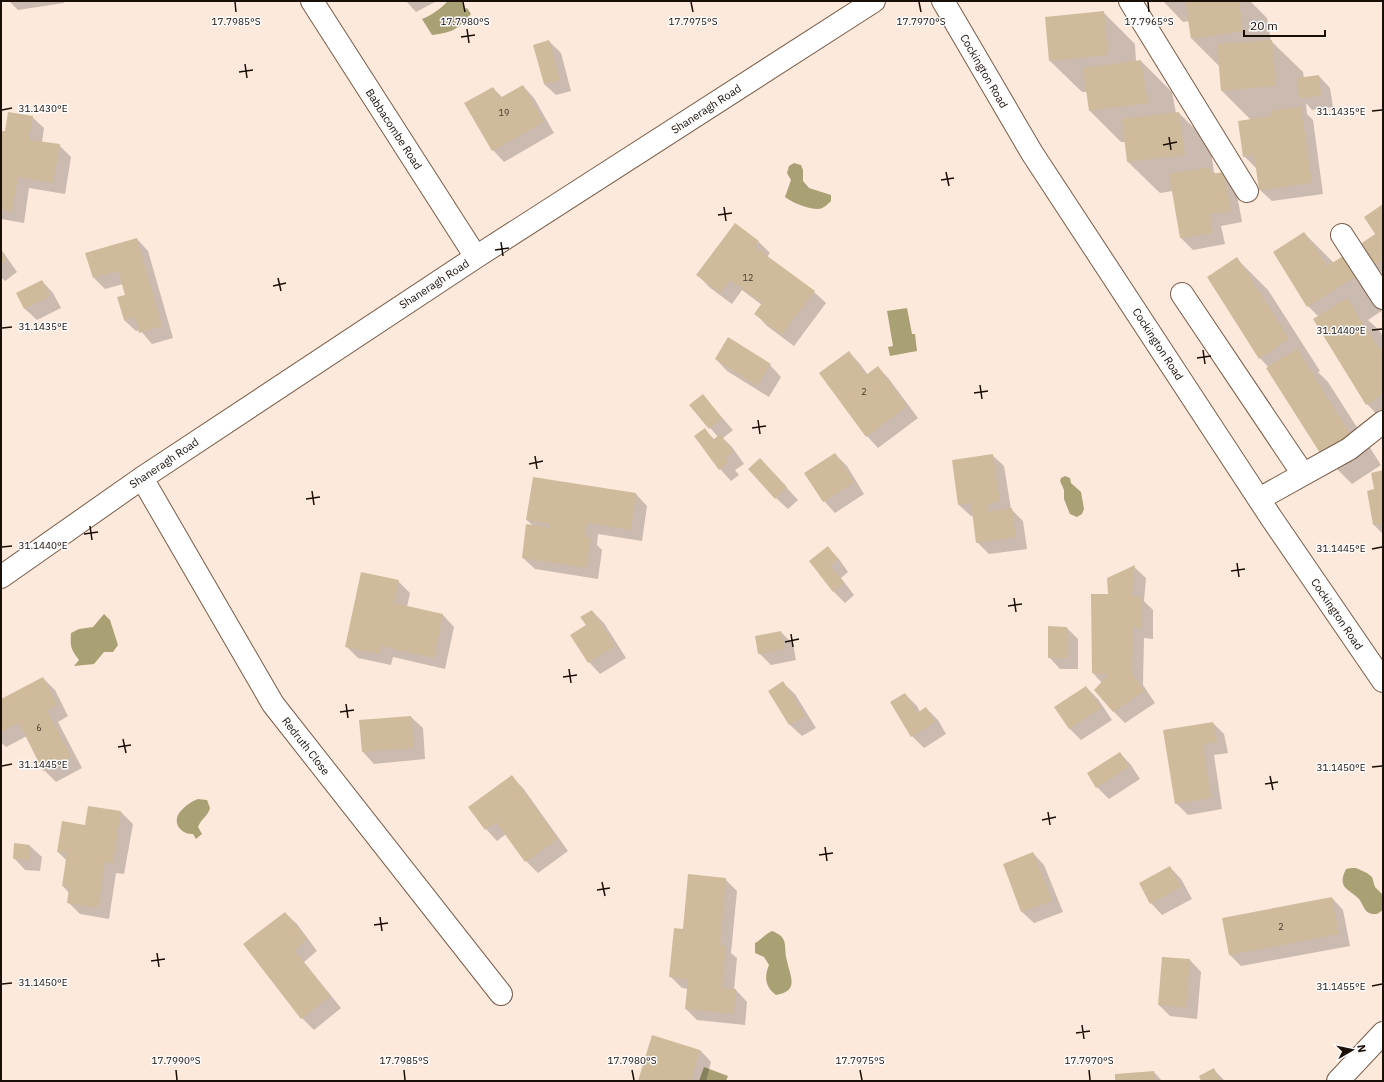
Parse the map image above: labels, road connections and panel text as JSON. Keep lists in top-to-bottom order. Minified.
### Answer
{"streets":{"street":["Cockington Road","Shaneragh Road","Babbacombe Road","Redruth Close"]},"crossings":[["Shaneragh Road","Babbacombe Road"],["Shaneragh Road","Redruth Close"]],"house_numbers":["19","12","2","6","2"],"scale_bar":"20 m","north":"right","coordinates":["17.7985°S","17.7980°S","17.7975°S","17.7970°S","17.7965°S","31.1430°E","31.1435°E","31.1440°E","31.1445°E","31.1450°E","31.1455°E","17.7990°S"]}
